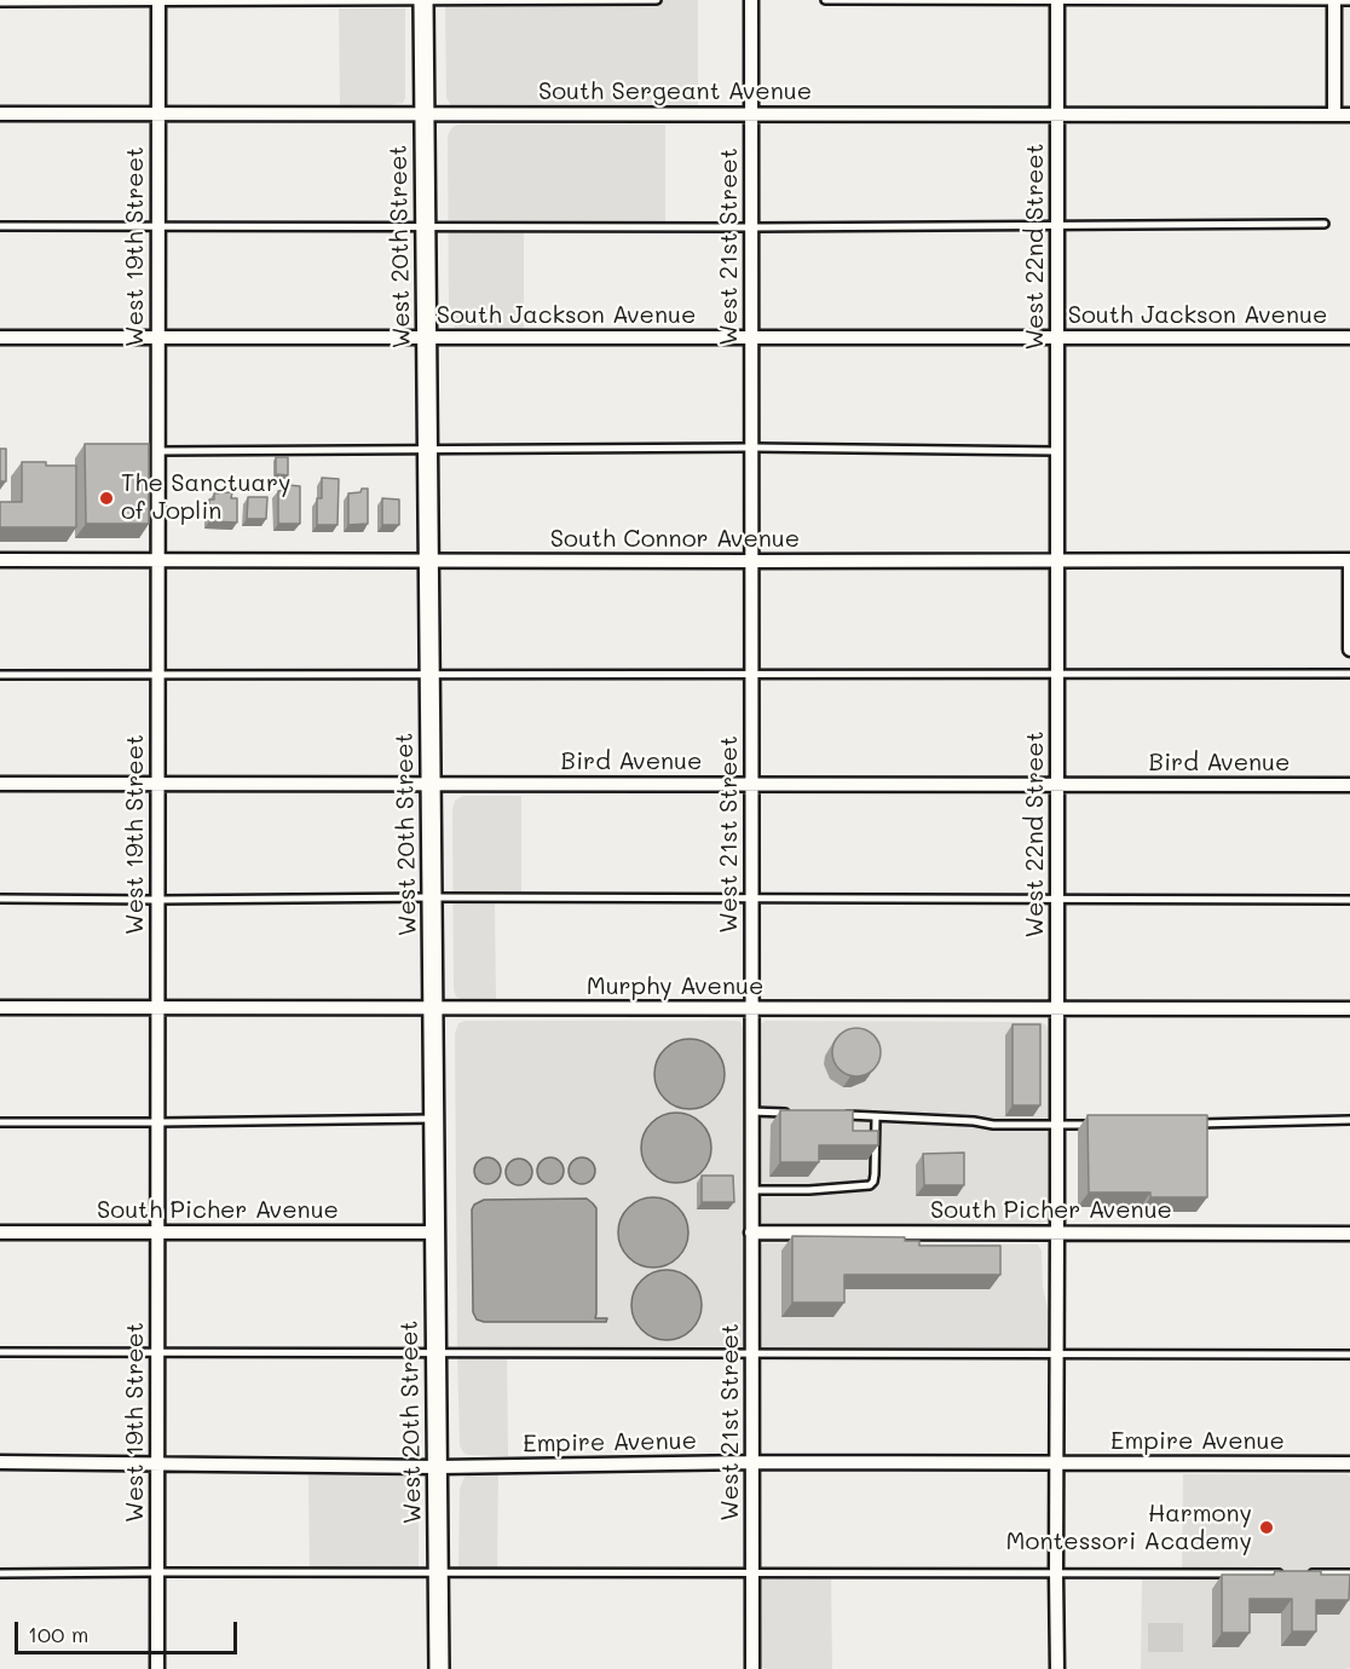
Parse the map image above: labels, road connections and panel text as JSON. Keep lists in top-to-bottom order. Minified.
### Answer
{"streets":{"main road":["West 20th Street"],"street":["South Sergeant Avenue","West 19th Street","West 21st Street","West 22nd Street","South Jackson Avenue","South Connor Avenue","Bird Avenue","Murphy Avenue","South Picher Avenue","Empire Avenue"]},"crossings":[["South Sergeant Avenue","West 19th Street"],["South Sergeant Avenue","West 20th Street"],["South Sergeant Avenue","West 21st Street"],["South Sergeant Avenue","West 22nd Street"],["West 19th Street","South Jackson Avenue"],["West 19th Street","South Connor Avenue"],["West 19th Street","Bird Avenue"],["West 19th Street","Murphy Avenue"],["West 19th Street","South Picher Avenue"],["West 19th Street","Empire Avenue"],["West 20th Street","South Jackson Avenue"],["West 20th Street","South Connor Avenue"],["West 20th Street","Bird Avenue"],["West 20th Street","Murphy Avenue"],["West 20th Street","South Picher Avenue"],["West 20th Street","Empire Avenue"],["West 21st Street","South Jackson Avenue"],["West 21st Street","South Connor Avenue"],["West 21st Street","Bird Avenue"],["West 21st Street","Murphy Avenue"],["West 21st Street","South Picher Avenue"],["West 21st Street","Empire Avenue"],["West 22nd Street","South Jackson Avenue"],["West 22nd Street","South Connor Avenue"],["West 22nd Street","Bird Avenue"],["West 22nd Street","Murphy Avenue"],["West 22nd Street","South Picher Avenue"],["West 22nd Street","Empire Avenue"]],"places":["The Sanctuary of Joplin","Harmony Montessori Academy"],"scale_bar":"100 m"}
